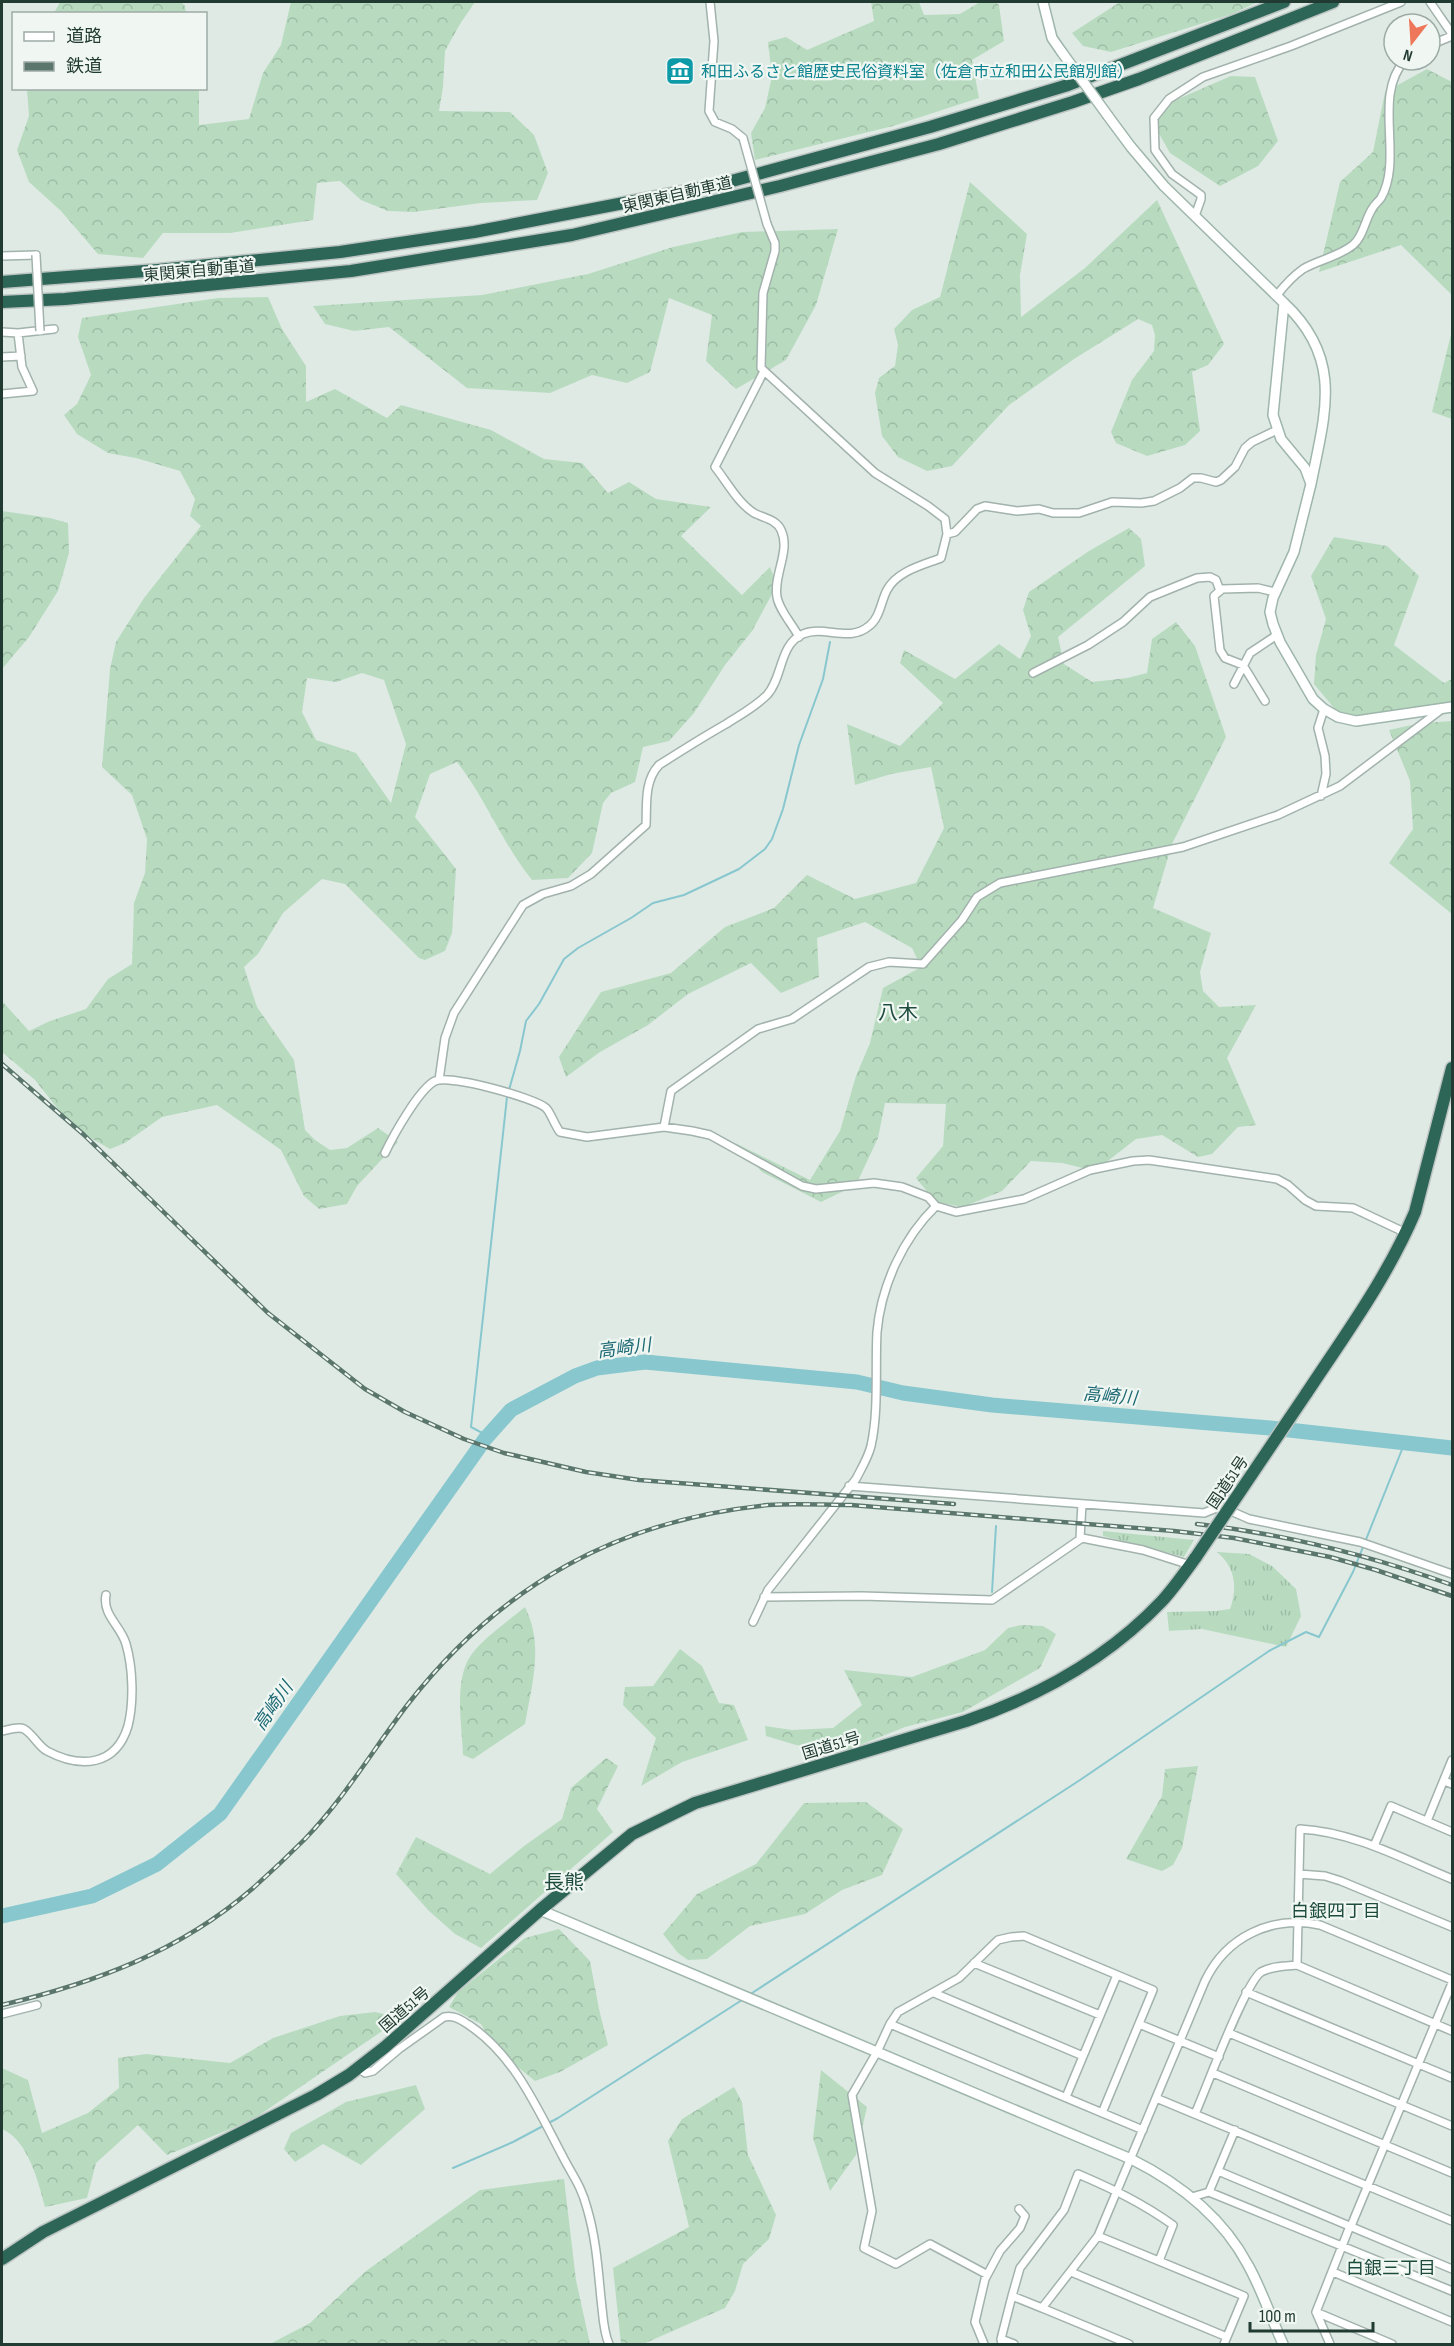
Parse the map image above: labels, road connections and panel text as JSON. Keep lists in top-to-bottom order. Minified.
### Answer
{"streets":{"highway":["東関東自動車道","国道51号"]},"districts":["八木","長熊","白銀四丁目","白銀三丁目"],"water":["高崎川"],"places":{"museum":["和田ふるさと館歴史民俗資料室（佐倉市立和田公民館別館）"]},"legend":["道路","鉄道"],"scale_bar":"100 m","north":"bottom"}
